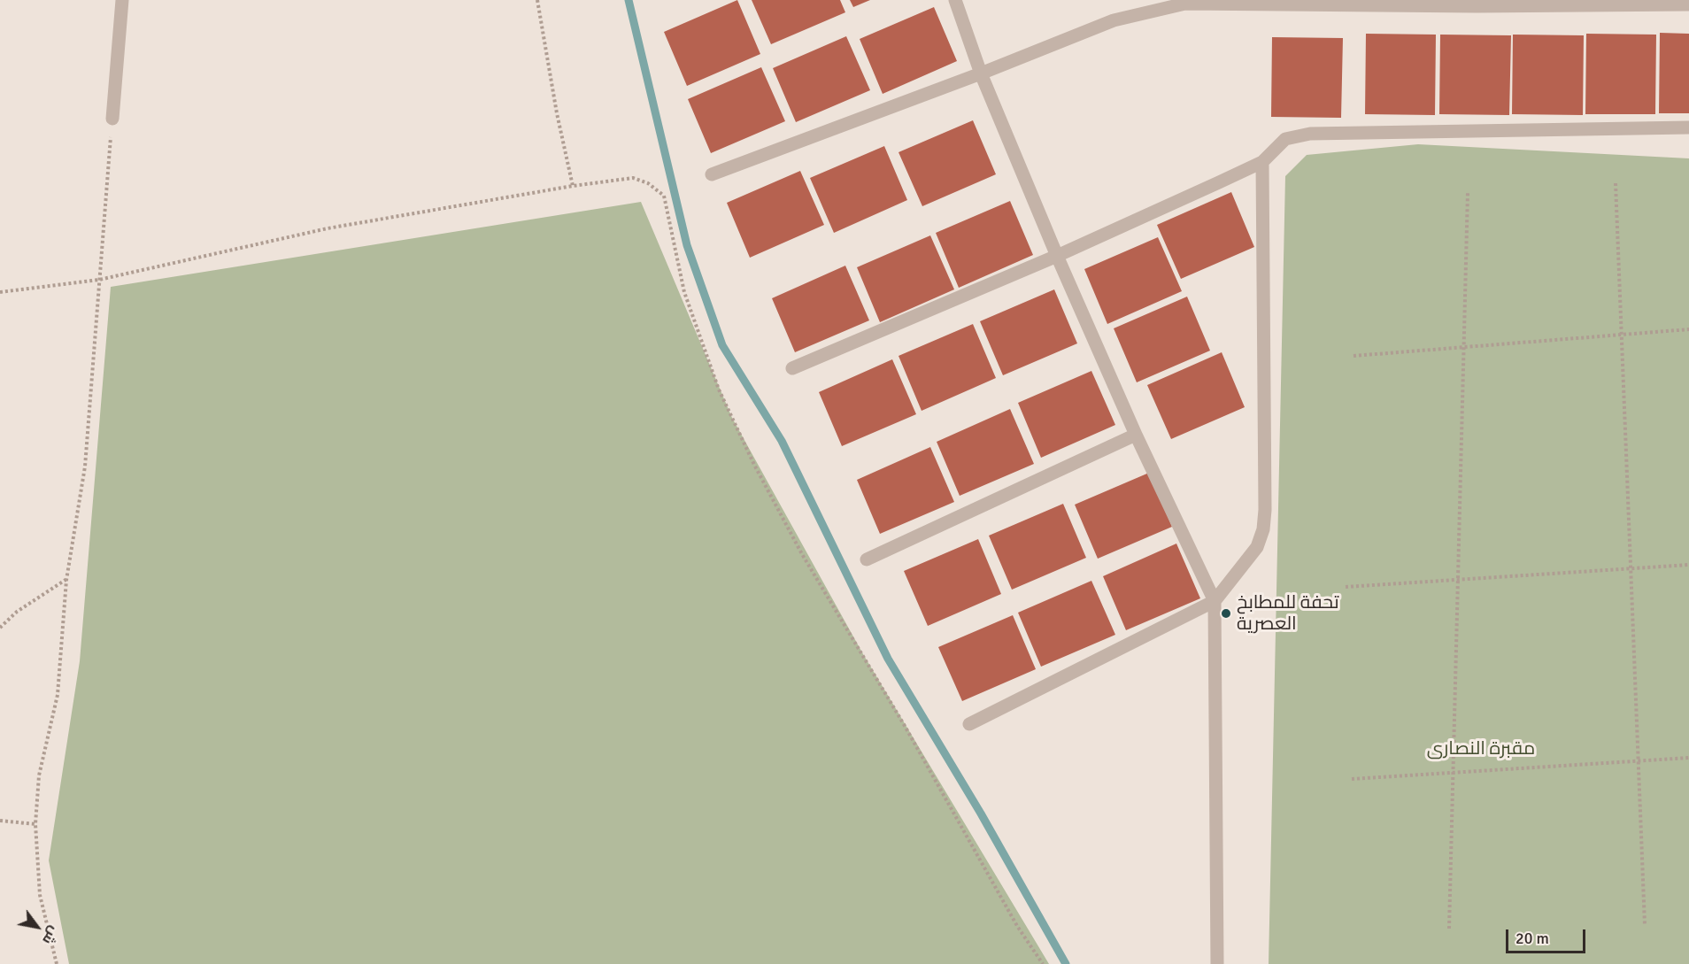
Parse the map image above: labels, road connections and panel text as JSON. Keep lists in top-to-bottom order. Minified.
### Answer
{"parks":["مقبرة النصارى"],"places":["تحفة للمطابخ العصرية"],"scale_bar":"20 m","north":"bottom right"}
